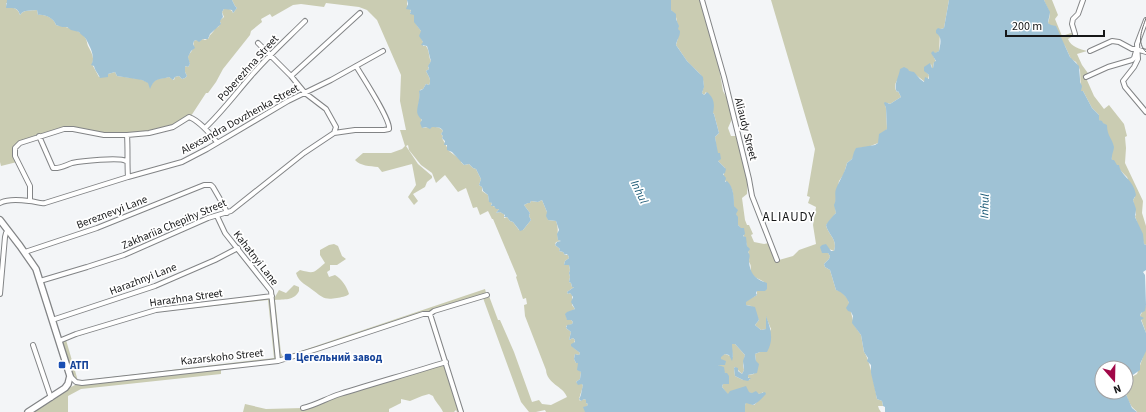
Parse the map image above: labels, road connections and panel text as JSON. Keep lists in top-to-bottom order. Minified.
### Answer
{"streets":{"street":["Poberezhna Street","Alexsandra Dovzhenka Street","Aliaudy Street","Bereznevyi Lane","Zakhariia Chepihy Street","Kahatnyi Lane","Harazhnyi Lane","Harazhna Street","Kazarskoho Street"]},"crossings":[["Alexsandra Dovzhenka Street","Zakhariia Chepihy Street"],["Bereznevyi Lane","Zakhariia Chepihy Street"],["Zakhariia Chepihy Street","Kahatnyi Lane"],["Kahatnyi Lane","Harazhnyi Lane"],["Kahatnyi Lane","Harazhna Street"],["Kahatnyi Lane","Kazarskoho Street"]],"districts":["ALIAUDY"],"water":["Inhul"],"places":{"transit":["Цегельний завод","АТП"]},"scale_bar":"200 m","north":"bottom"}
